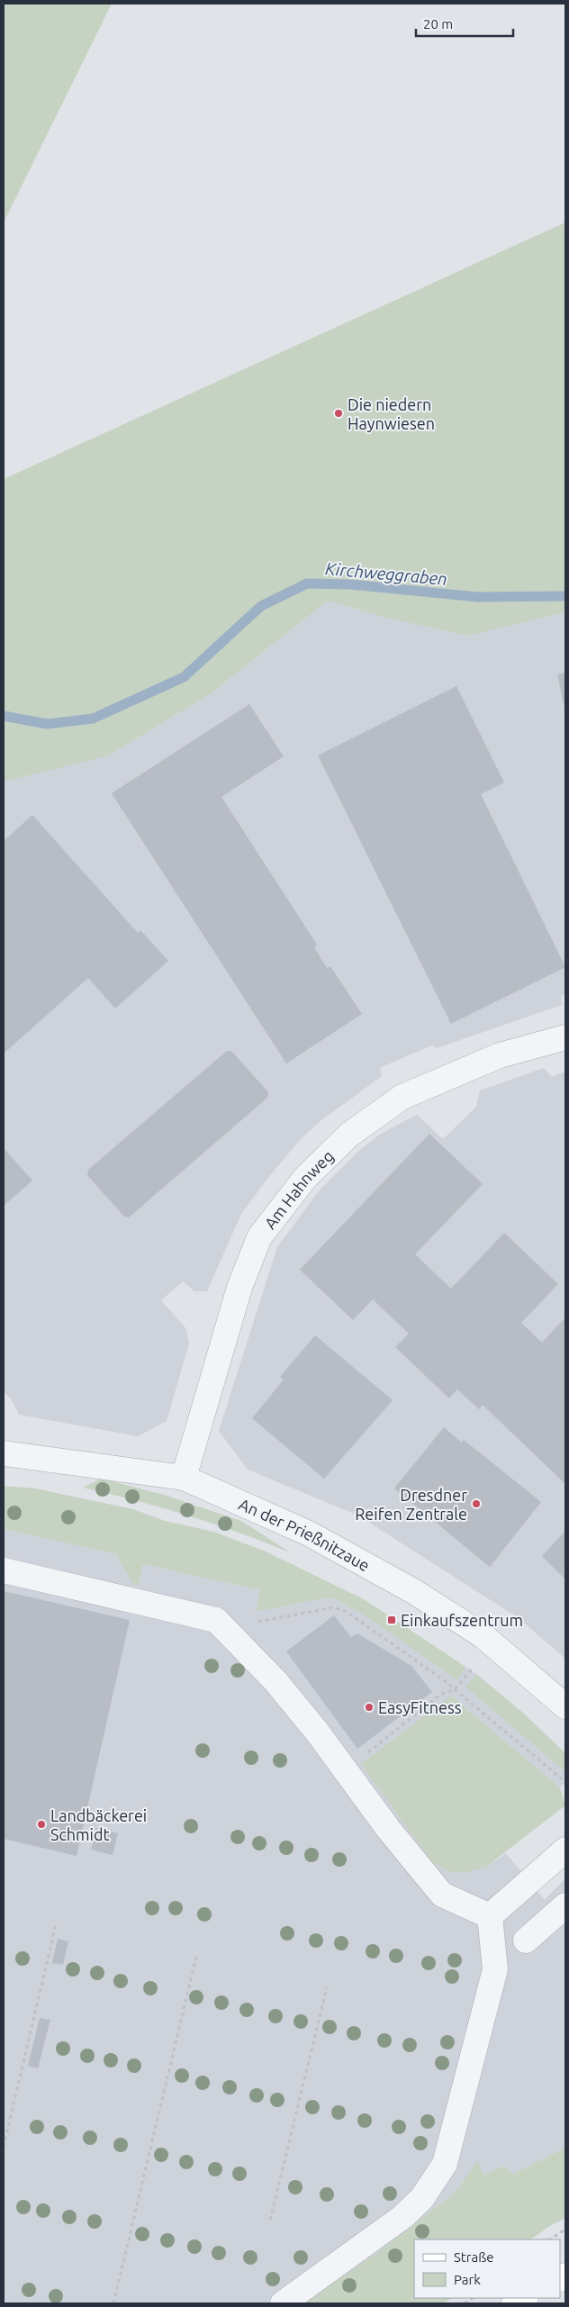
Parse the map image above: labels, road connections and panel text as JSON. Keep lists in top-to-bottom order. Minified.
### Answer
{"streets":{"street":["Am Hahnweg","An der Prießnitzaue"]},"crossings":[["Am Hahnweg","An der Prießnitzaue"]],"water":["Kirchweggraben"],"places":{"other":["Die niedern Haynwiesen","Dresdner Reifen Zentrale","EasyFitness","Landbäckerei Schmidt"],"transit":["Einkaufszentrum"]},"legend":["Straße","Park"],"scale_bar":"20 m"}
